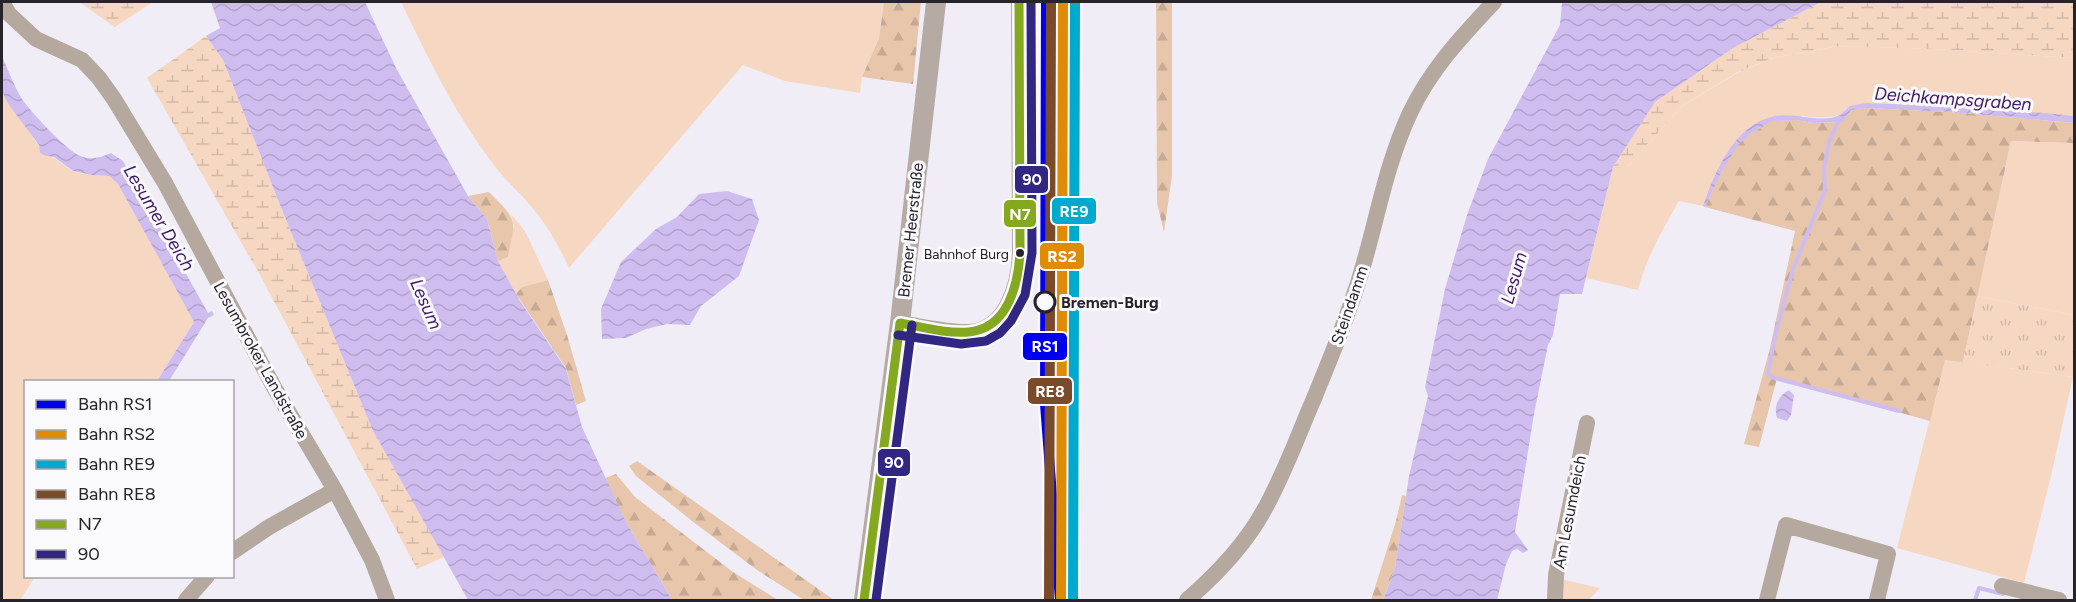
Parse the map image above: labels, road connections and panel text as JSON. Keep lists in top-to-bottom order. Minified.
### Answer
{"streets":{"main road":["Bremer Heerstraße"],"street":["Steindamm","Lesumbroker Landstraße","Am Lesumdeich"]},"water":["Deichkampsgraben","Lesumer Deich","Lesum"],"places":["Bahnhof Burg","Bremen-Burg"],"lines":["rail line RS1","rail line RS2","rail line RE9","rail line RE8","transit line N7","transit line 90"],"legend":["Bahn RS1","Bahn RS2","Bahn RE9","Bahn RE8","N7","90"]}
